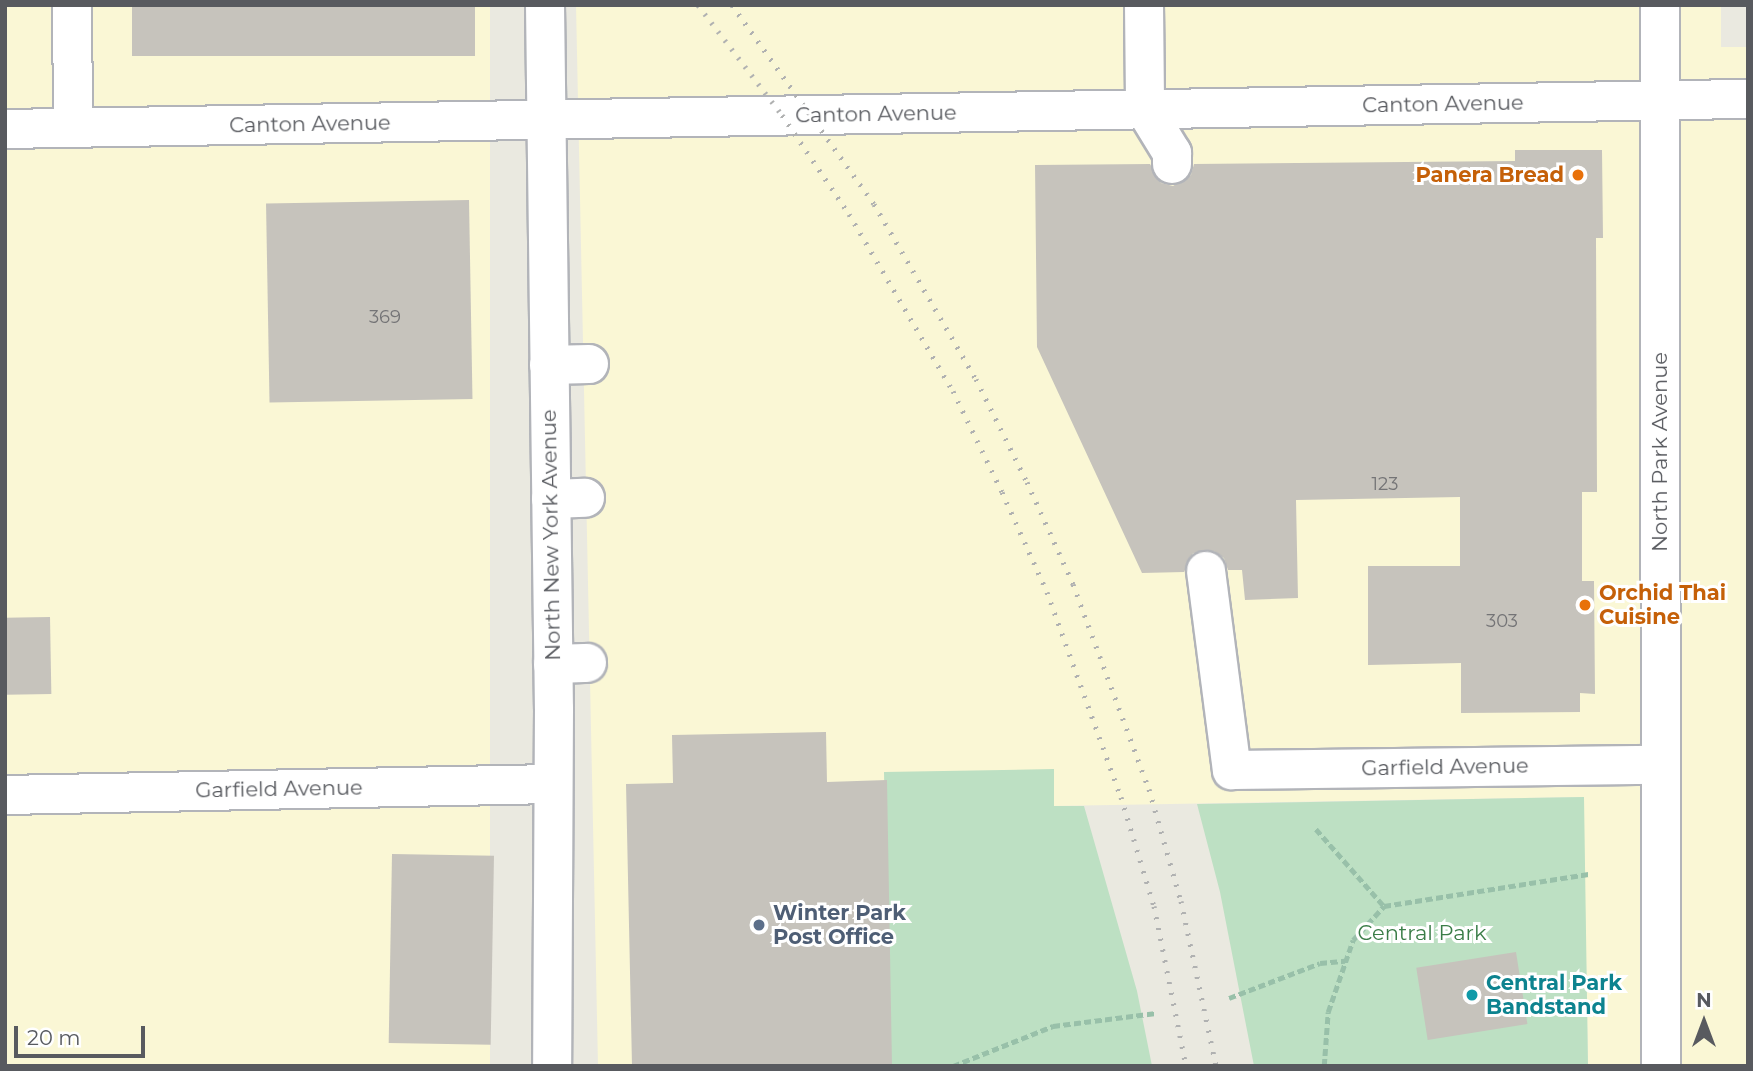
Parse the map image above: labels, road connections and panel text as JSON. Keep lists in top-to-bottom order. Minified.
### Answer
{"streets":{"street":["Canton Avenue","North Park Avenue","North New York Avenue","Garfield Avenue"]},"crossings":[["Canton Avenue","North Park Avenue"],["Canton Avenue","North New York Avenue"],["North Park Avenue","Garfield Avenue"],["North New York Avenue","Garfield Avenue"]],"parks":["Central Park"],"places":["Panera Bread","Orchid Thai Cuisine","Winter Park Post Office","Central Park Bandstand"],"house_numbers":["369","123","303"],"scale_bar":"20 m","north":"top"}
